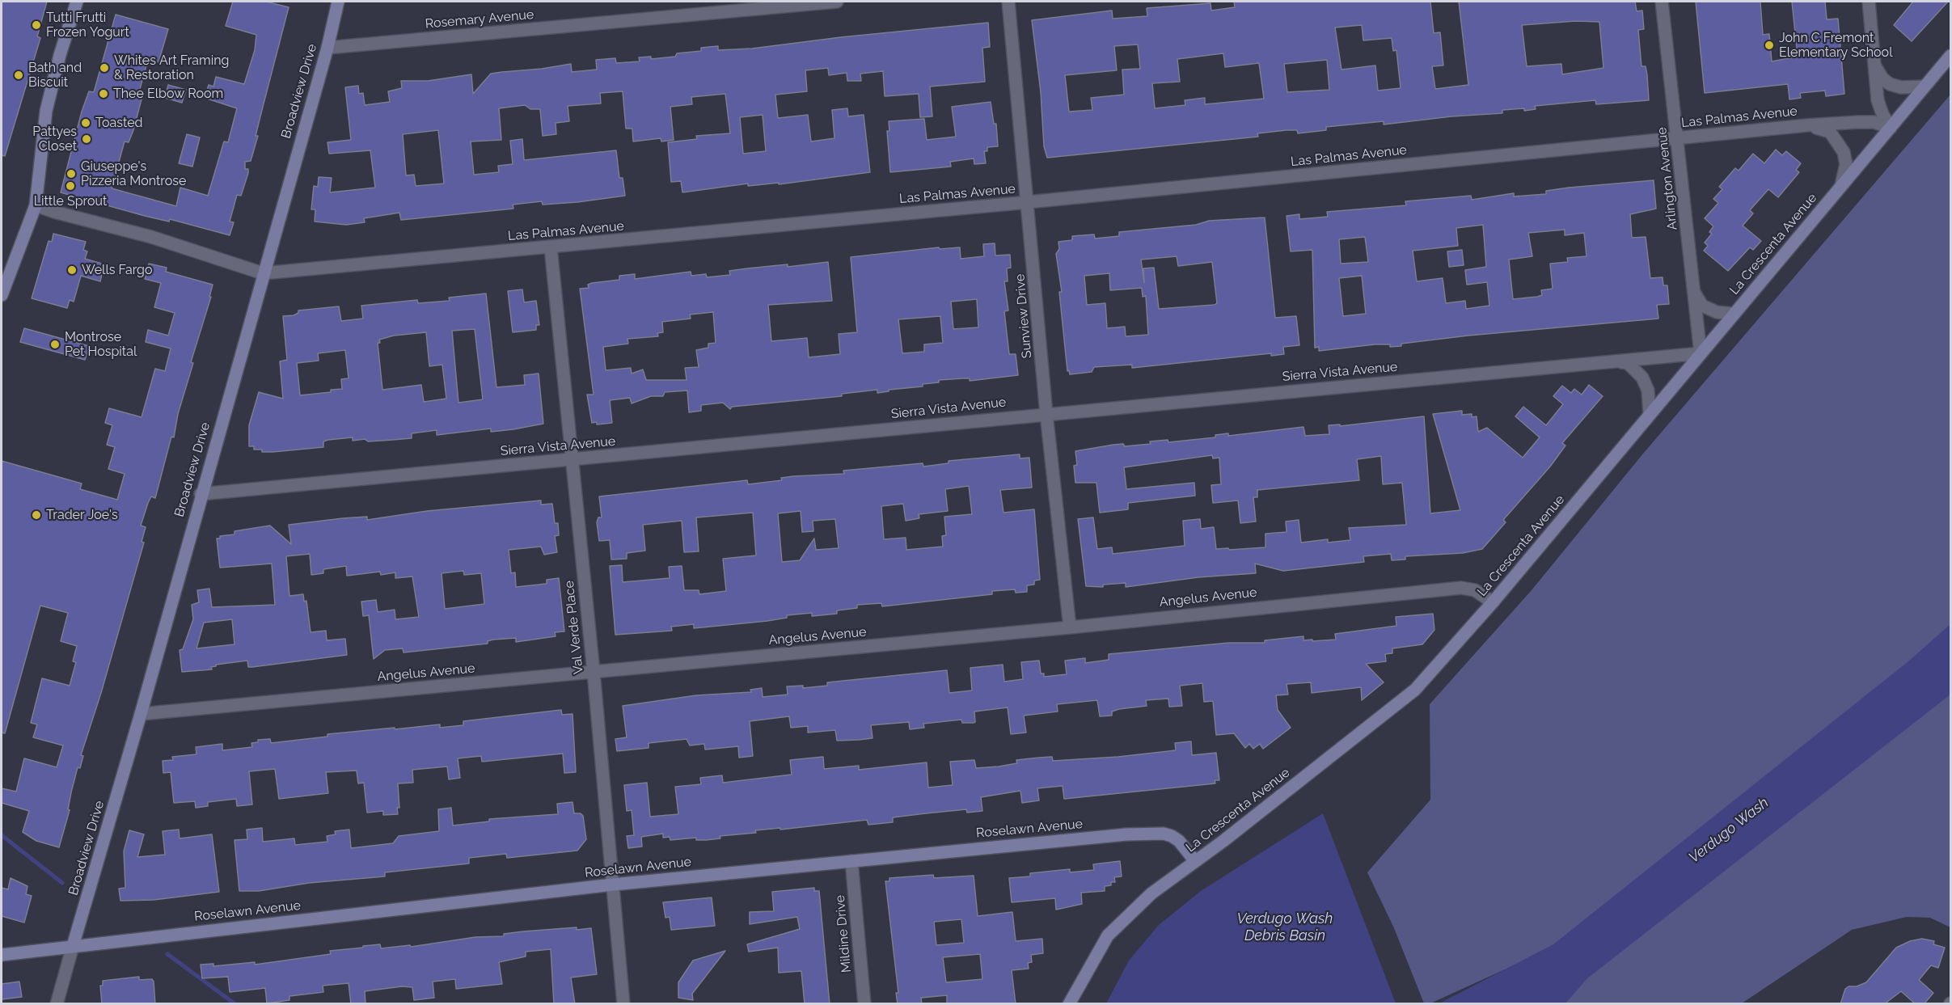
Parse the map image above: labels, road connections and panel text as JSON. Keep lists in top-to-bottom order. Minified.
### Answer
{"streets":{"street":["Rosemary Avenue","Broadview Drive","Las Palmas Avenue","Arlington Avenue","La Crescenta Avenue","Sunview Drive","Sierra Vista Avenue","Angelus Avenue","Val Verde Place","Roselawn Avenue","Mildine Drive"]},"crossings":[["Rosemary Avenue","Broadview Drive"],["Broadview Drive","Las Palmas Avenue"],["Broadview Drive","Sierra Vista Avenue"],["Broadview Drive","Angelus Avenue"],["Broadview Drive","Roselawn Avenue"],["Las Palmas Avenue","Arlington Avenue"],["Las Palmas Avenue","La Crescenta Avenue"],["Las Palmas Avenue","Sunview Drive"],["Las Palmas Avenue","Val Verde Place"],["Arlington Avenue","La Crescenta Avenue"],["Arlington Avenue","Sierra Vista Avenue"],["La Crescenta Avenue","Sierra Vista Avenue"],["La Crescenta Avenue","Angelus Avenue"],["La Crescenta Avenue","Roselawn Avenue"],["Sunview Drive","Sierra Vista Avenue"],["Sunview Drive","Angelus Avenue"],["Sierra Vista Avenue","Val Verde Place"],["Angelus Avenue","Val Verde Place"],["Val Verde Place","Roselawn Avenue"],["Roselawn Avenue","Mildine Drive"]],"water":["Verdugo Wash","Verdugo Wash Debris Basin"],"places":["Tutti Frutti Frozen Yogurt","John C Fremont Elementary School","Whites Art Framing & Restoration","Bath and Biscuit","Thee Elbow Room","Toasted","Pattyes Closet","Giuseppe's Pizzeria Montrose","Little Sprout","Wells Fargo","Montrose Pet Hospital","Trader Joe's"]}
